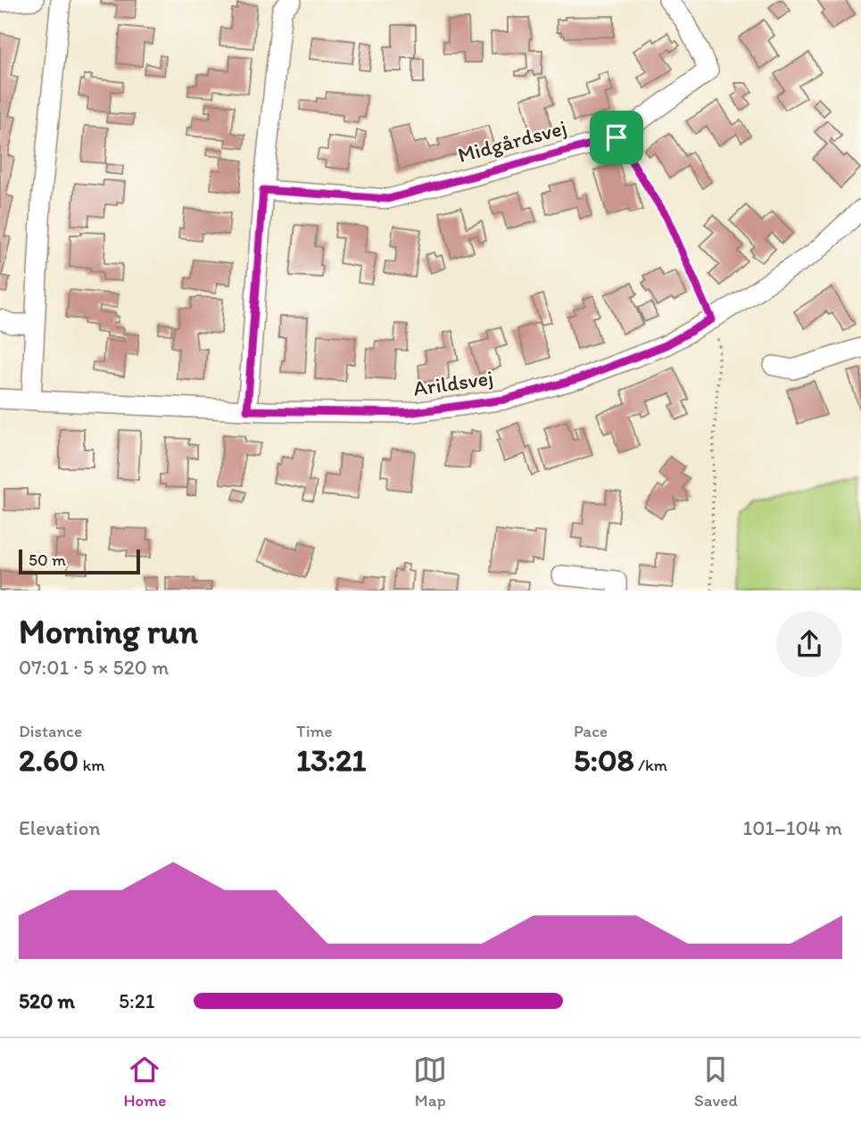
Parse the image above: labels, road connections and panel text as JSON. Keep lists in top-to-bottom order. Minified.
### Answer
{"streets":{"street":["Midgårdsvej","Arildsvej"]},"scale_bar":"50 m","page":{"scale":"50 m","heading":["Morning run","07:01 · 5 × 520 m"],"stats":[["Distance","2.60 km"],["Time","13:21"],["Pace","5:08 /km"]],"chart":["Elevation","101–104 m"],"list":[{"name":"520 m","note":"5:21"}],"tabs":["Home","Map","Saved"]}}
